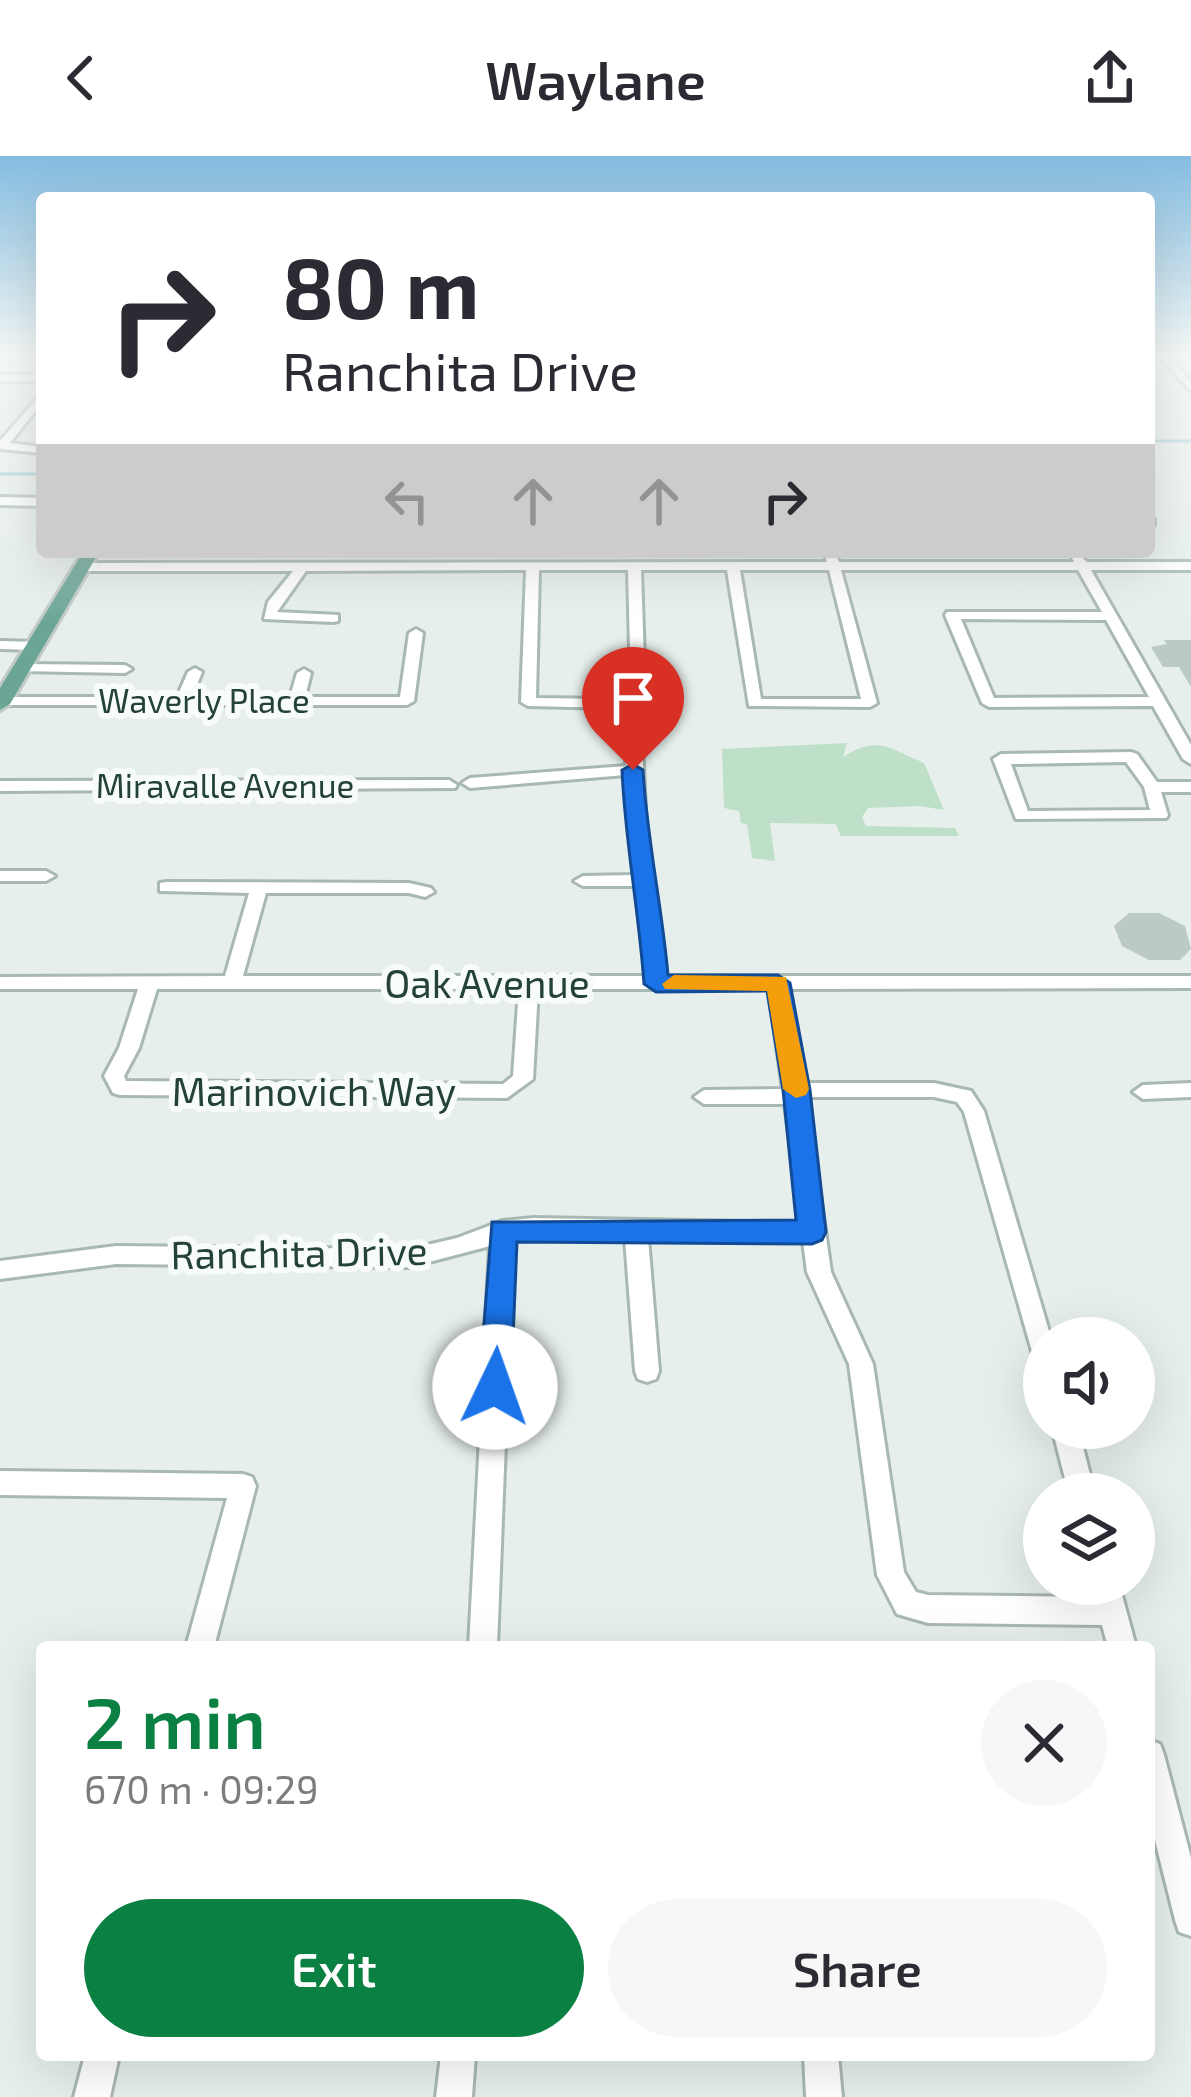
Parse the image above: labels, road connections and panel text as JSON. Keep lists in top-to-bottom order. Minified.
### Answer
{"streets":{"street":["Waverly Place","Miravalle Avenue","Oak Avenue","Marinovich Way","Ranchita Drive"]},"crossings":[["Oak Avenue","Marinovich Way"]],"page":{"header":"Waylane","turn":["80 m","Ranchita Drive"],"heading":["2 min","670 m · 09:29"],"buttons":["Exit","Share"]}}
